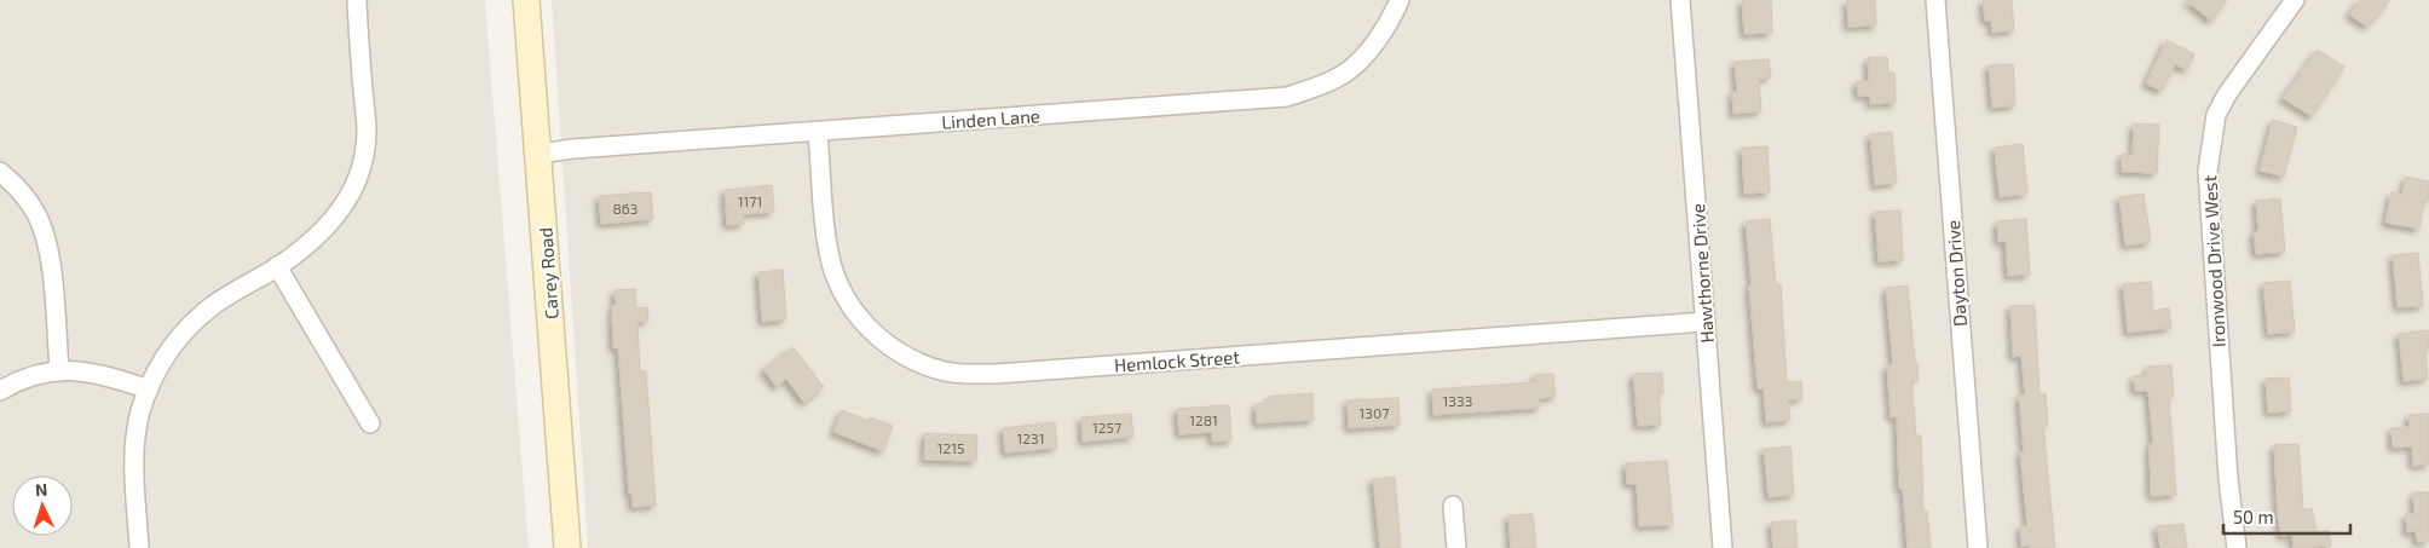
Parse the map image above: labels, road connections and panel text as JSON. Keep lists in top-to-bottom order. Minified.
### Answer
{"streets":{"street":["Linden Lane","Ironwood Drive West","Carey Road","Hawthorne Drive","Dayton Drive","Hemlock Street"]},"crossings":[["Linden Lane","Carey Road"],["Linden Lane","Hemlock Street"],["Hawthorne Drive","Hemlock Street"]],"house_numbers":["1171","863","1333","1307","1281","1257","1231","1215"],"scale_bar":"50 m","north":"top"}
